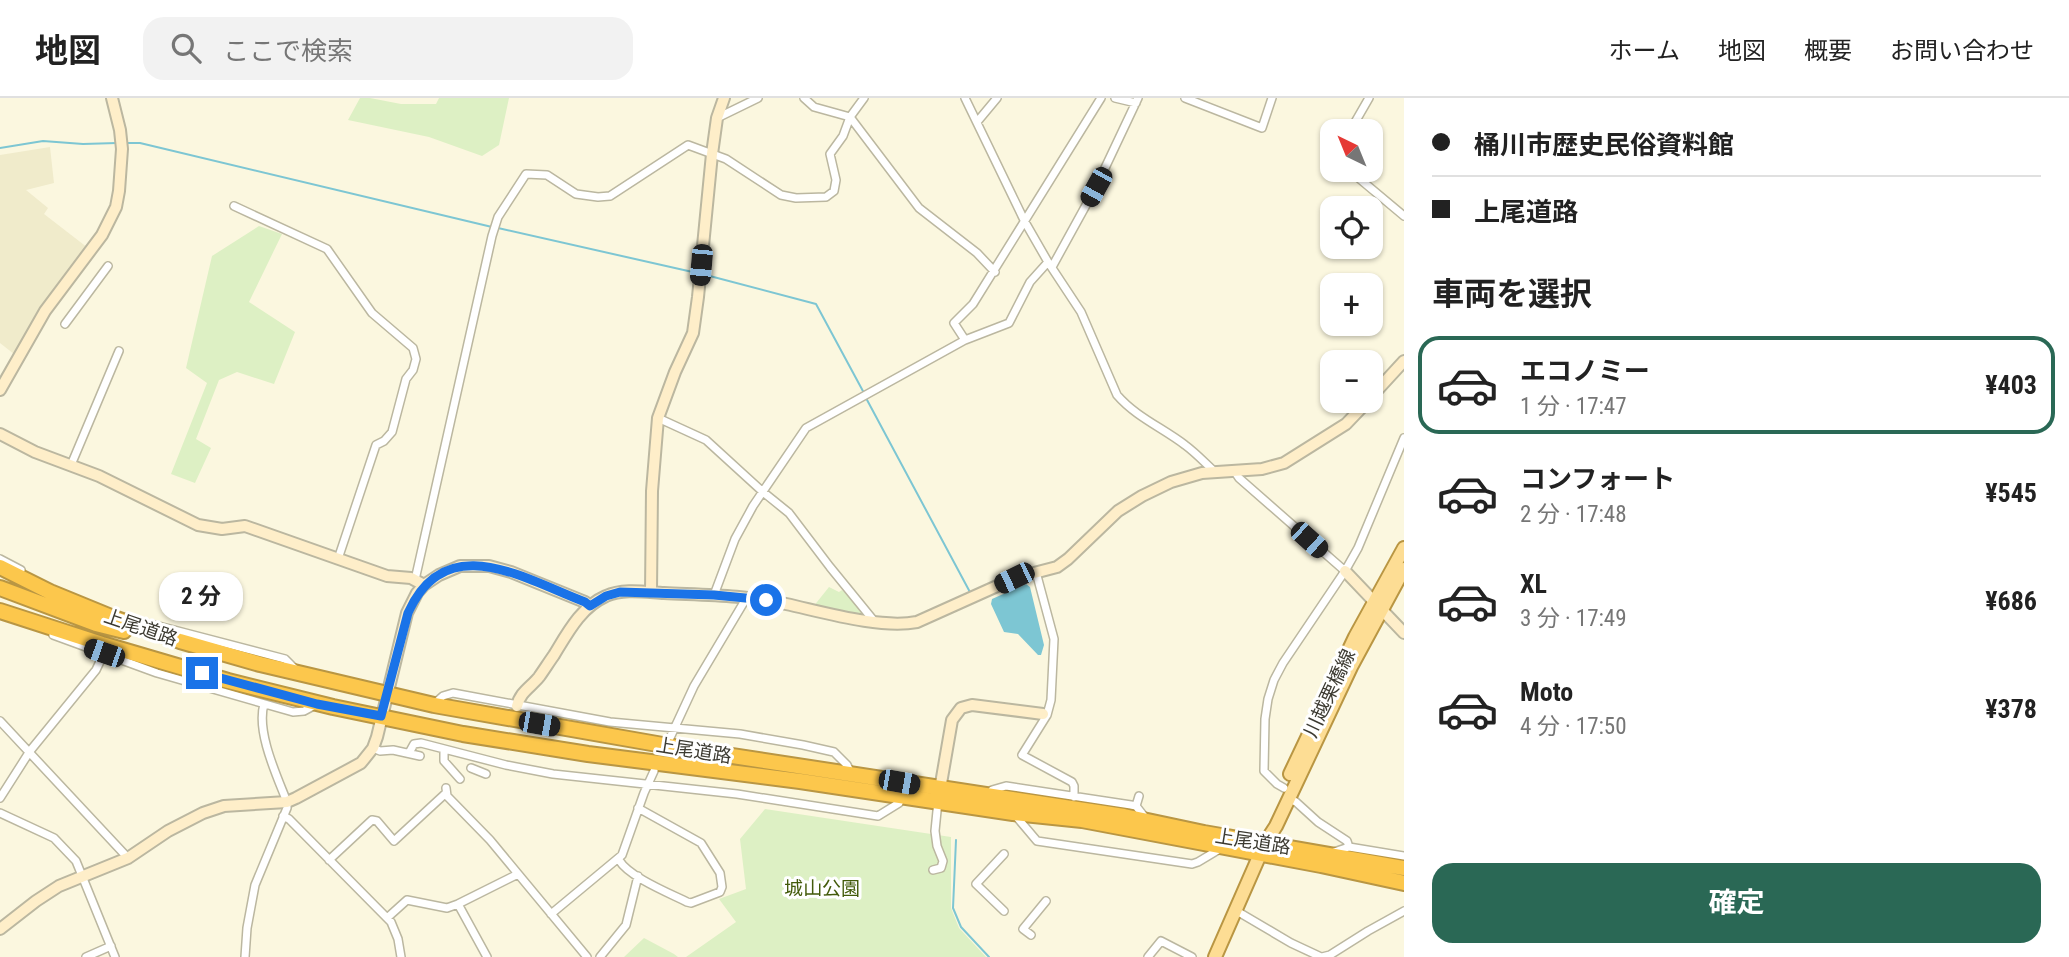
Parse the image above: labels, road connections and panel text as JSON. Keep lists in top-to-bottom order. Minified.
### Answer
{"streets":{"highway":["上尾道路"],"main road":["川越栗橋線"]},"crossings":[["上尾道路","川越栗橋線"]],"parks":["城山公園"],"north":"top left","page":{"header":"地図","search":"ここで検索","nav":["ホーム","地図","概要","お問い合わせ"],"banner":["桶川市歴史民俗資料館","上尾道路"],"map_buttons":["+","−"],"heading":"車両を選択","list":[{"name":"エコノミー","note":"1 分 · 17:47","value":"¥403"},{"name":"コンフォート","note":"2 分 · 17:48","value":"¥545"},{"name":"XL","note":"3 分 · 17:49","value":"¥686"},{"name":"Moto","note":"4 分 · 17:50","value":"¥378"}],"bubble":"2 分","buttons":"確定"}}
